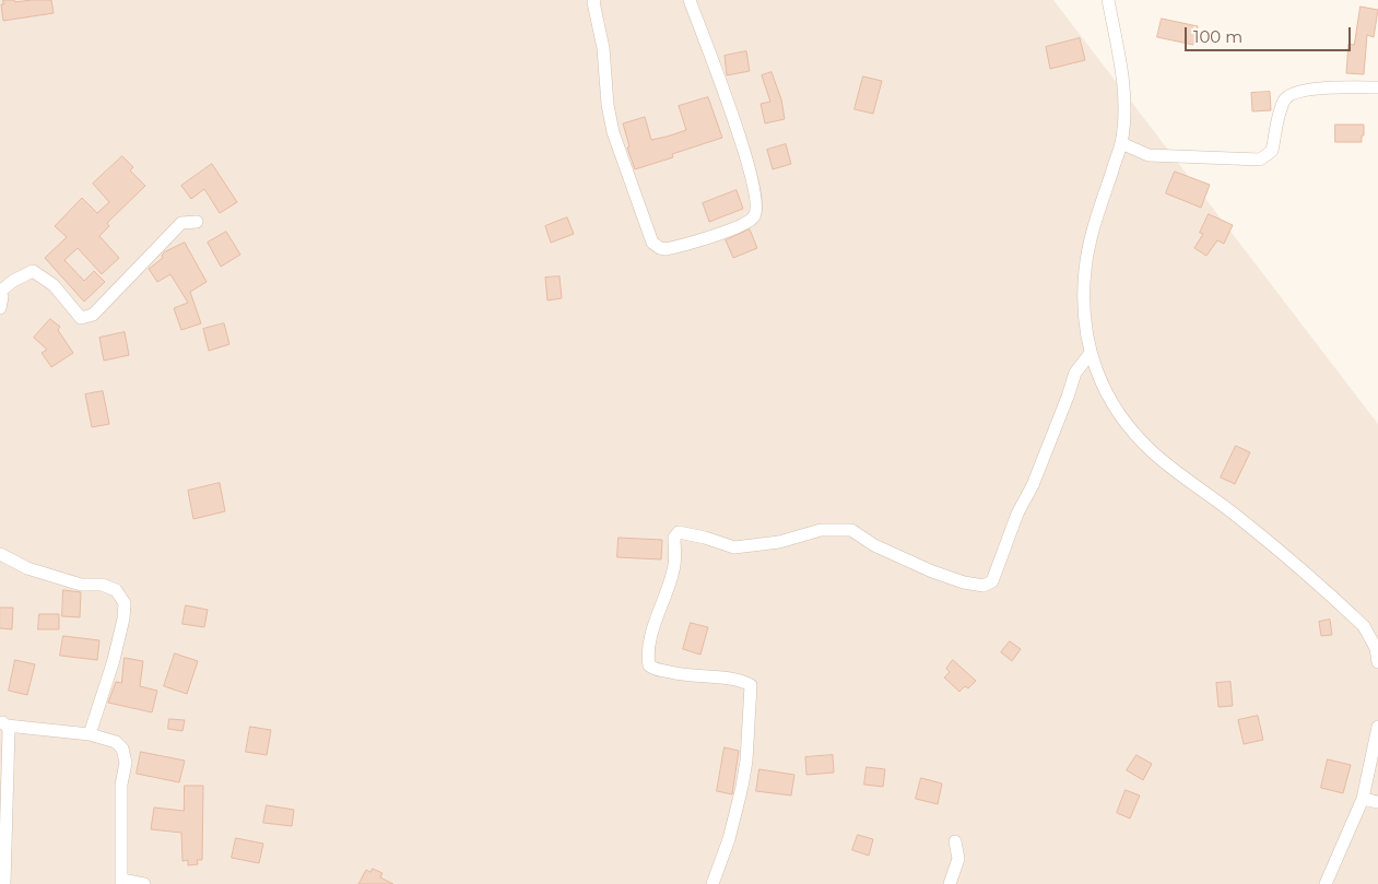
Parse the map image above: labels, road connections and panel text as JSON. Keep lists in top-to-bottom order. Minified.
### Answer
{"scale_bar":"100 m"}
